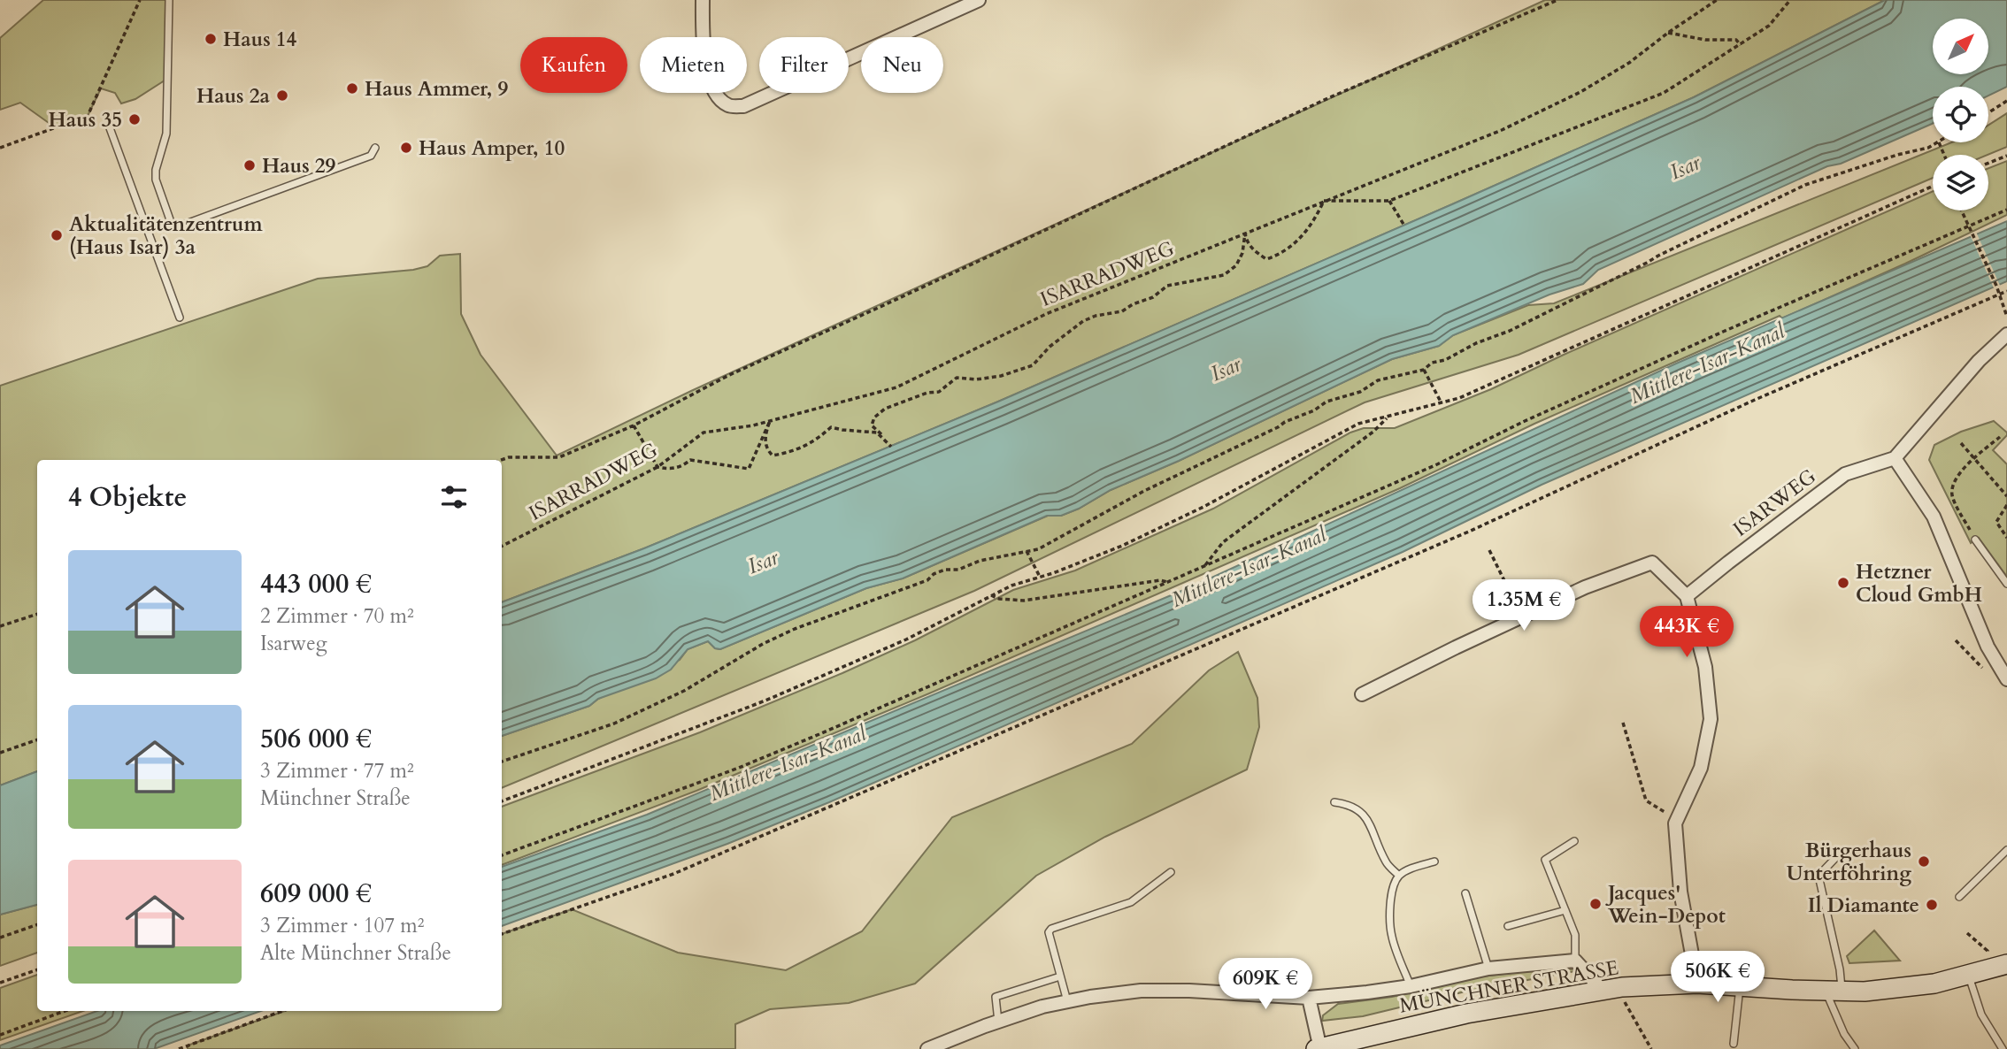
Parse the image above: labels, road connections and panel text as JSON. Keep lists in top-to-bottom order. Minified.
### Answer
{"streets":{"main road":["MÜNCHNER STRASSE"],"street":["ISARWEG"],"path":["ISARRADWEG"]},"water":["Isar","Mittlere-Isar-Kanal"],"places":["Haus 14","Haus Ammer, 9","Haus 2a","Haus 35","Haus Amper, 10","Haus 29","Aktualitätenzentrum (Haus Isar) 3a","Hetzner Cloud GmbH","Bürgerhaus Unterföhring","Jacques' Wein-Depot","Il Diamante"],"north":"top right","page":{"chip":["Kaufen","Mieten","Filter","Neu"],"heading":"4 Objekte","list":[{"name":"443 000 €","note":"2 Zimmer · 70 m² · Isarweg"},{"name":"506 000 €","note":"3 Zimmer · 77 m² · Münchner Straße"},{"name":"609 000 €","note":"3 Zimmer · 107 m² · Alte Münchner Straße"}],"price":["1.35M €","443K €","506K €","609K €"]}}
